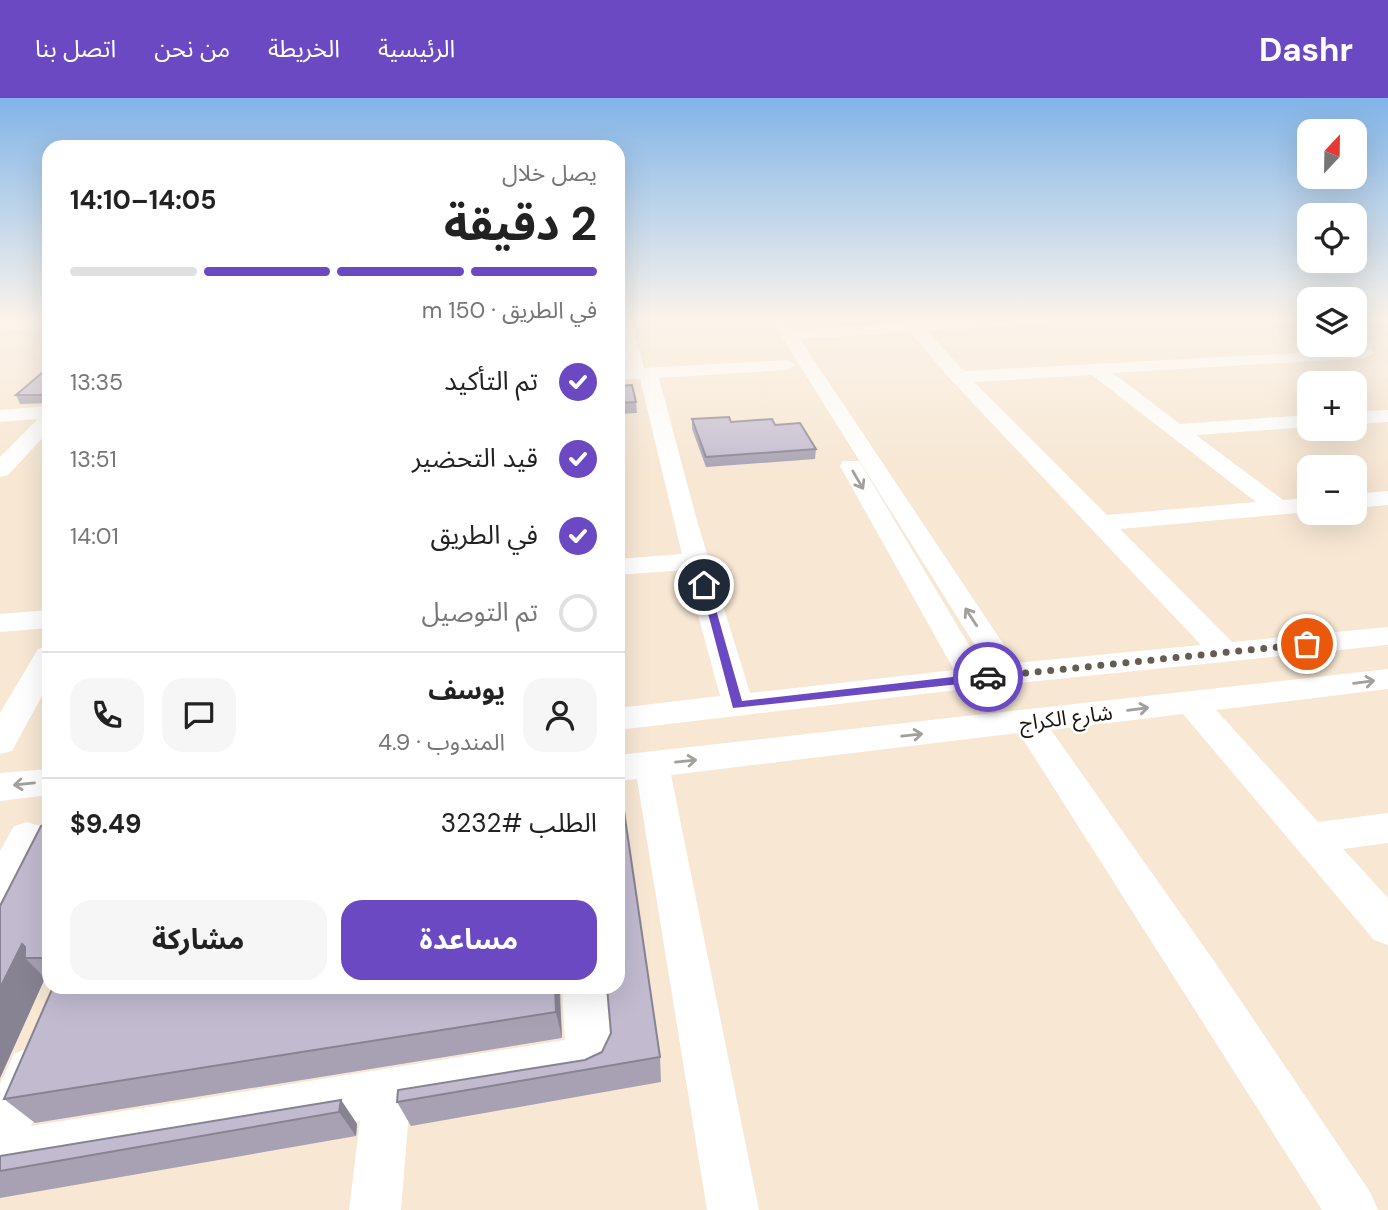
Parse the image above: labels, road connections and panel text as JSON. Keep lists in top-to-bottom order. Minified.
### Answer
{"streets":{"street":["شارع الكراج"]},"north":"top","page":{"header":"Dashr","nav":["الرئيسية","الخريطة","من نحن","اتصل بنا"],"map_buttons":["+","−"],"heading":["2 دقيقة","يصل خلال","14:05–14:10"],"panel":["يوسف","المندوب · 4.9","الطلب #3232","$9.49"],"bar":"في الطريق · 150 m","list":[["تم التأكيد","13:35"],["قيد التحضير","13:51"],["في الطريق","14:01"],"تم التوصيل"],"buttons":["مساعدة","مشاركة"]}}
